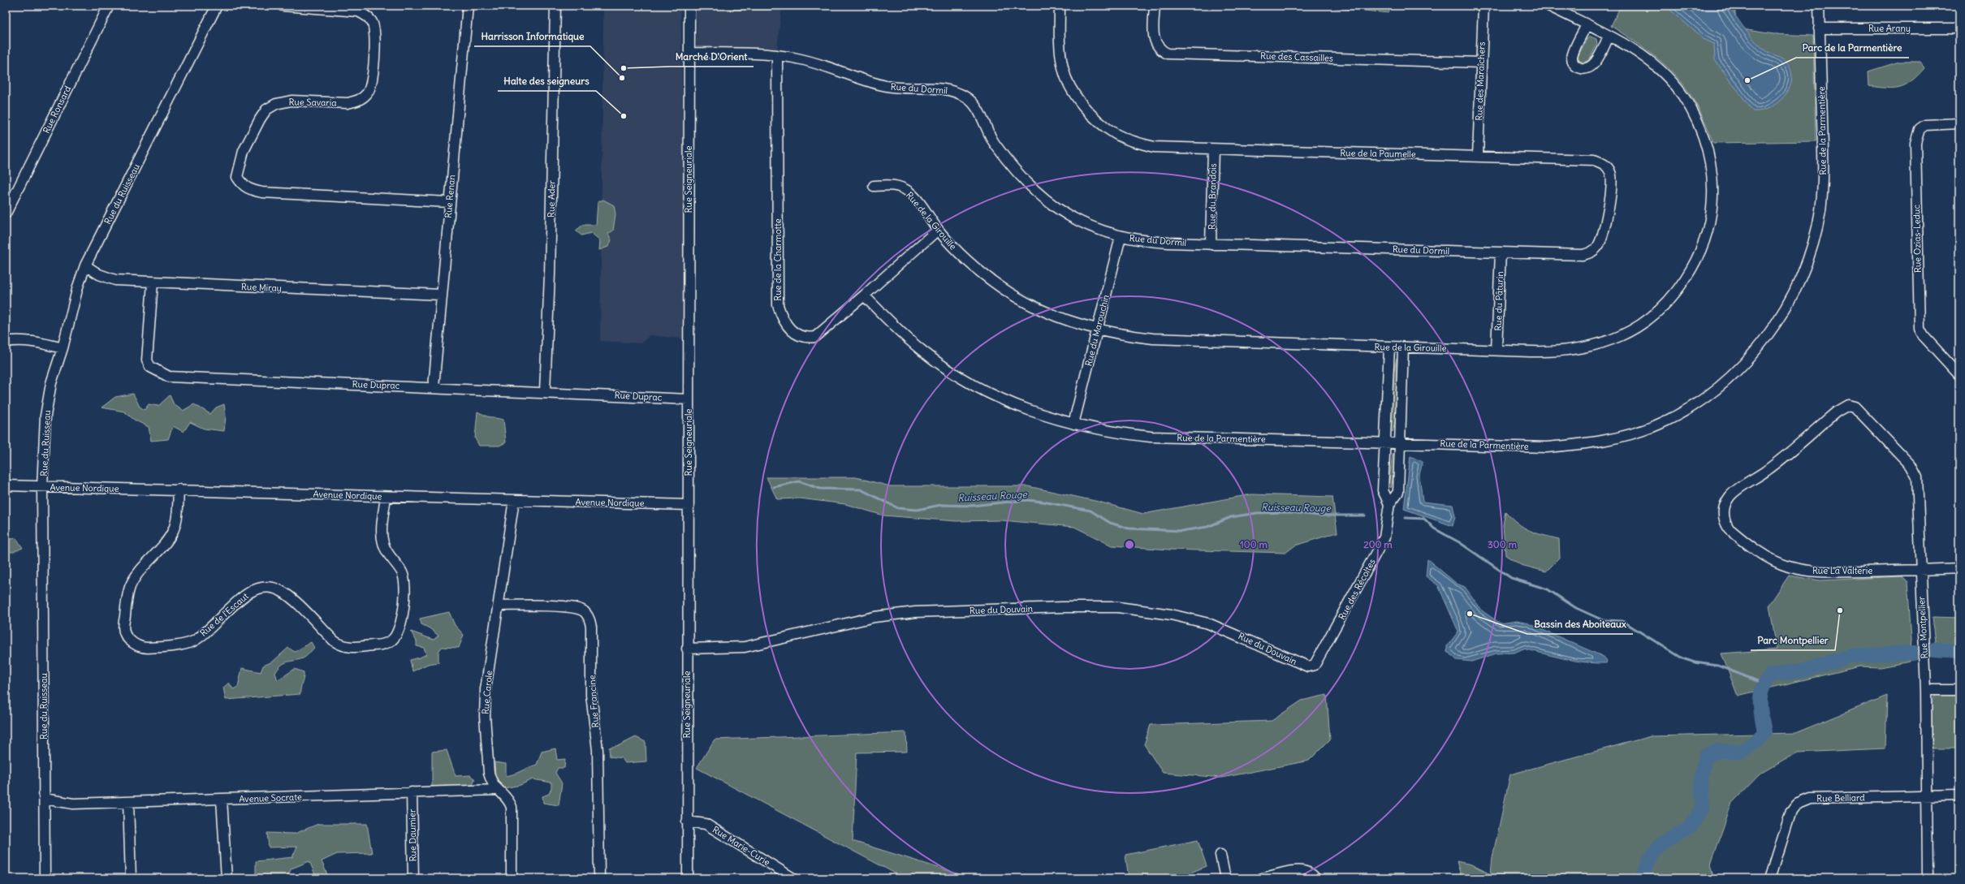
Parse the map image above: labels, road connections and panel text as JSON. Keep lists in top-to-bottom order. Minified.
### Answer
{"streets":{"street":["Rue Arany","Rue des Cassailles","Rue des Maraîchers","Rue du Dormil","Rue Savaria","Rue Ronsard","Rue de la Parmentière","Rue de la Paumelle","Rue Seigneuriale","Rue du Ruisseau","Rue Renan","Rue du Brandois","Rue Ader","Rue de la Girouille","Rue Ozias-Leduc","Rue de la Charmotte","Rue Miray","Rue du Pâturin","Rue du Marouchin","Rue Duprac","Avenue Nordique","Rue La Valterie","Rue des Récoltes","Rue du Douvain","Rue de l'Escaut","Rue Montpellier","Rue Carole","Rue Francine","Avenue Socrate","Rue Belliard","Rue Daumier","Rue Marie-Curie"]},"crossings":[["Rue Arany","Rue de la Parmentière"],["Rue des Cassailles","Rue des Maraîchers"],["Rue des Maraîchers","Rue de la Paumelle"],["Rue du Dormil","Rue de la Paumelle"],["Rue du Dormil","Rue Seigneuriale"],["Rue du Dormil","Rue du Brandois"],["Rue du Dormil","Rue de la Charmotte"],["Rue du Dormil","Rue du Pâturin"],["Rue du Dormil","Rue du Marouchin"],["Rue Savaria","Rue Renan"],["Rue de la Parmentière","Rue de la Charmotte"],["Rue de la Parmentière","Rue du Marouchin"],["Rue de la Parmentière","Rue des Récoltes"],["Rue de la Paumelle","Rue du Brandois"],["Rue de la Paumelle","Rue du Pâturin"],["Rue Seigneuriale","Rue Duprac"],["Rue Seigneuriale","Avenue Nordique"],["Rue Seigneuriale","Rue du Douvain"],["Rue Seigneuriale","Rue Marie-Curie"],["Rue du Ruisseau","Rue Miray"],["Rue du Ruisseau","Avenue Nordique"],["Rue du Ruisseau","Avenue Socrate"],["Rue Renan","Rue Miray"],["Rue Renan","Rue Duprac"],["Rue Ader","Rue Duprac"],["Rue de la Girouille","Rue de la Charmotte"],["Rue de la Girouille","Rue du Pâturin"],["Rue de la Girouille","Rue du Marouchin"],["Rue de la Girouille","Rue des Récoltes"],["Rue Miray","Rue Duprac"],["Avenue Nordique","Rue de l'Escaut"],["Avenue Nordique","Rue Carole"],["Rue La Valterie","Rue Montpellier"],["Rue des Récoltes","Rue du Douvain"],["Rue Montpellier","Rue Belliard"],["Rue Carole","Rue Francine"],["Rue Carole","Avenue Socrate"],["Avenue Socrate","Rue Daumier"]],"water":["Ruisseau Rouge"],"places":["Marché D'Orient","Harrisson Informatique","Parc de la Parmentière","Halte des seigneurs","Parc Montpellier","Bassin des Aboiteaux"],"rings":["100 m","200 m","300 m"]}
